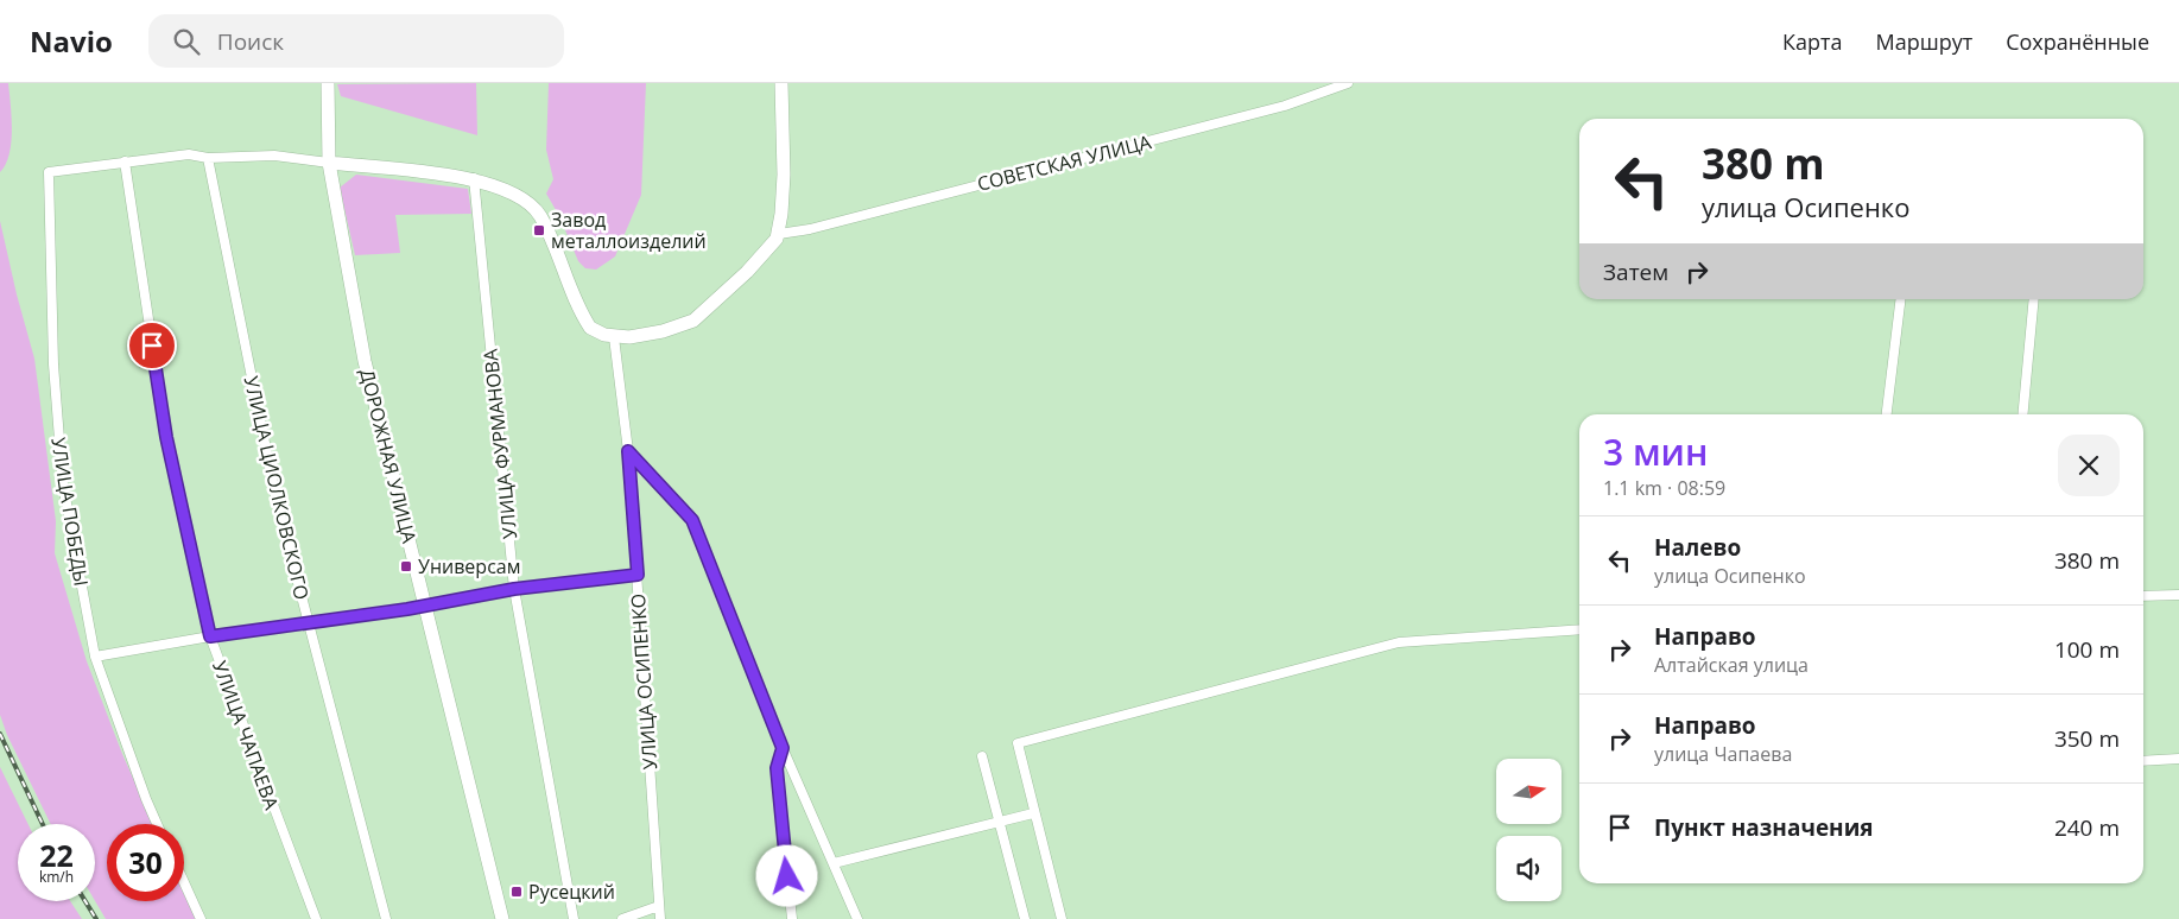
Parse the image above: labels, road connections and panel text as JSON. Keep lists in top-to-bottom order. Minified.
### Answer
{"streets":{"main road":["ДОРОЖНАЯ УЛИЦА"],"street":["СОВЕТСКАЯ УЛИЦА","УЛИЦА ФУРМАНОВА","УЛИЦА ЦИОЛКОВСКОГО","УЛИЦА ПОБЕДЫ","УЛИЦА ОСИПЕНКО","УЛИЦА ЧАПАЕВА"]},"crossings":[["УЛИЦА ПОБЕДЫ","УЛИЦА ЧАПАЕВА"]],"places":{"transit":["Завод металлоизделий","Универсам","Русецкий"]},"north":"right","page":{"header":"Navio","search":"Поиск","nav":["Карта","Маршрут","Сохранённые"],"turn":["380 m","улица Осипенко"],"then":"Затем","heading":["3 мин","1.1 km · 08:59"],"list":[{"name":"Налево","note":"улица Осипенко","value":"380 m"},{"name":"Направо","note":"Алтайская улица","value":"100 m"},{"name":"Направо","note":"улица Чапаева","value":"350 m"},{"name":"Пункт назначения","value":"240 m"}],"speed":"22 km/h","limit":"30"}}
